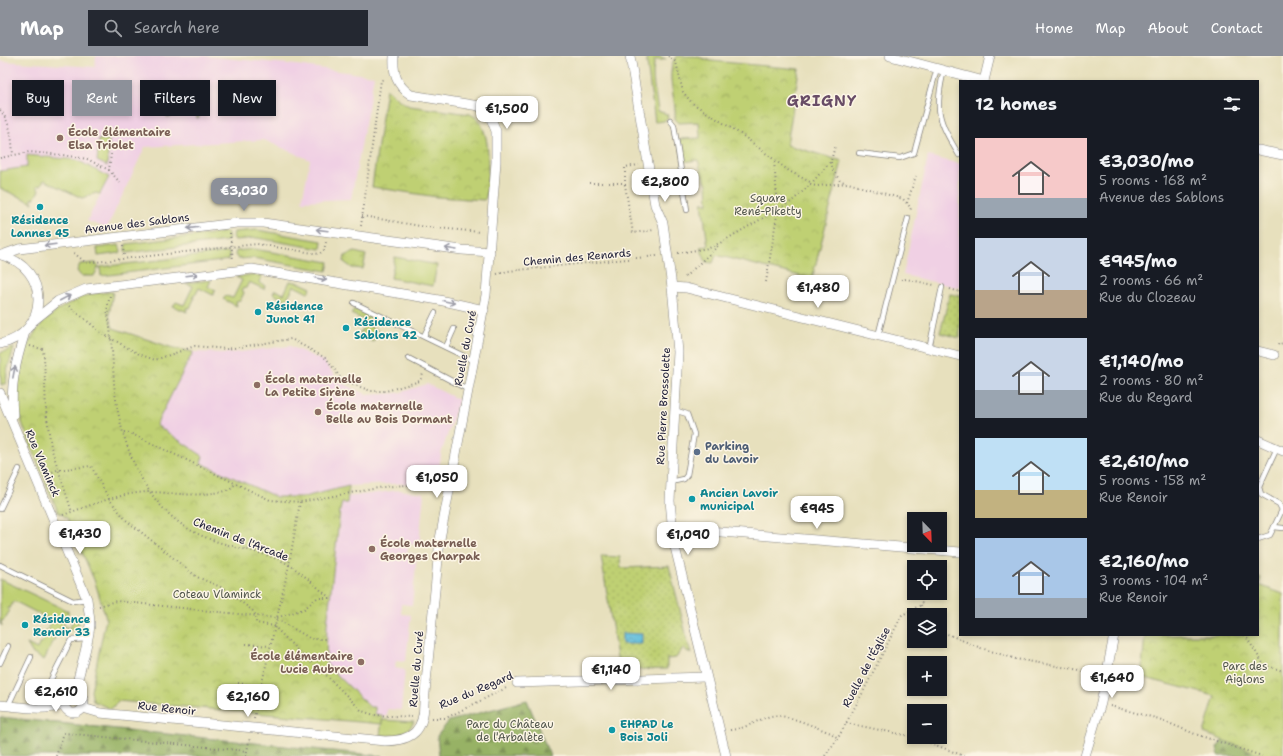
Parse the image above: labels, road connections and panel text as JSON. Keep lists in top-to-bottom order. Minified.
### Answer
{"streets":{"street":["Avenue des Sablons","Ruelle du Curé","Rue Pierre Brossolette","Rue Vlaminck","Rue du Regard","Rue Renoir"],"path":["Chemin des Renards","Chemin de l'Arcade","Ruelle de l'Église"]},"crossings":[["Avenue des Sablons","Ruelle du Curé"],["Avenue des Sablons","Rue Vlaminck"],["Avenue des Sablons","Chemin de l'Arcade"],["Chemin des Renards","Ruelle du Curé"],["Chemin des Renards","Rue Pierre Brossolette"],["Ruelle du Curé","Rue du Regard"],["Ruelle du Curé","Rue Renoir"],["Rue Pierre Brossolette","Rue du Regard"],["Rue Vlaminck","Rue Renoir"]],"districts":["GRIGNY"],"parks":["Square René-Piketty","Coteau Vlaminck","Parc des Aiglons","Parc du Château de l'Arbalète"],"places":["École élémentaire Elsa Triolet","Résidence Lannes 45","Résidence Junot 41","Résidence Sablons 42","École maternelle La Petite Sirène","École maternelle Belle au Bois Dormant","Parking du Lavoir","Ancien Lavoir municipal","École maternelle Georges Charpak","Résidence Renoir 33","École élémentaire Lucie Aubrac","EHPAD Le Bois Joli"],"north":"bottom right","page":{"header":"Map","search":"Search here","nav":["Home","Map","About","Contact"],"chip":["Buy","Rent","Filters","New"],"heading":"12 homes","price":["€1,500","€2,800","€3,030","€1,480","€1,050","€945","€1,430","€1,090","€1,140","€1,640","€2,610","€2,160"],"list":[{"name":"€3,030/mo","note":"5 rooms · 168 m² · Avenue des Sablons"},{"name":"€945/mo","note":"2 rooms · 66 m² · Rue du Clozeau"},{"name":"€1,140/mo","note":"2 rooms · 80 m² · Rue du Regard"},{"name":"€2,610/mo","note":"5 rooms · 158 m² · Rue Renoir"},{"name":"€2,160/mo","note":"3 rooms · 104 m² · Rue Renoir"}],"map_buttons":["+","−"]}}
